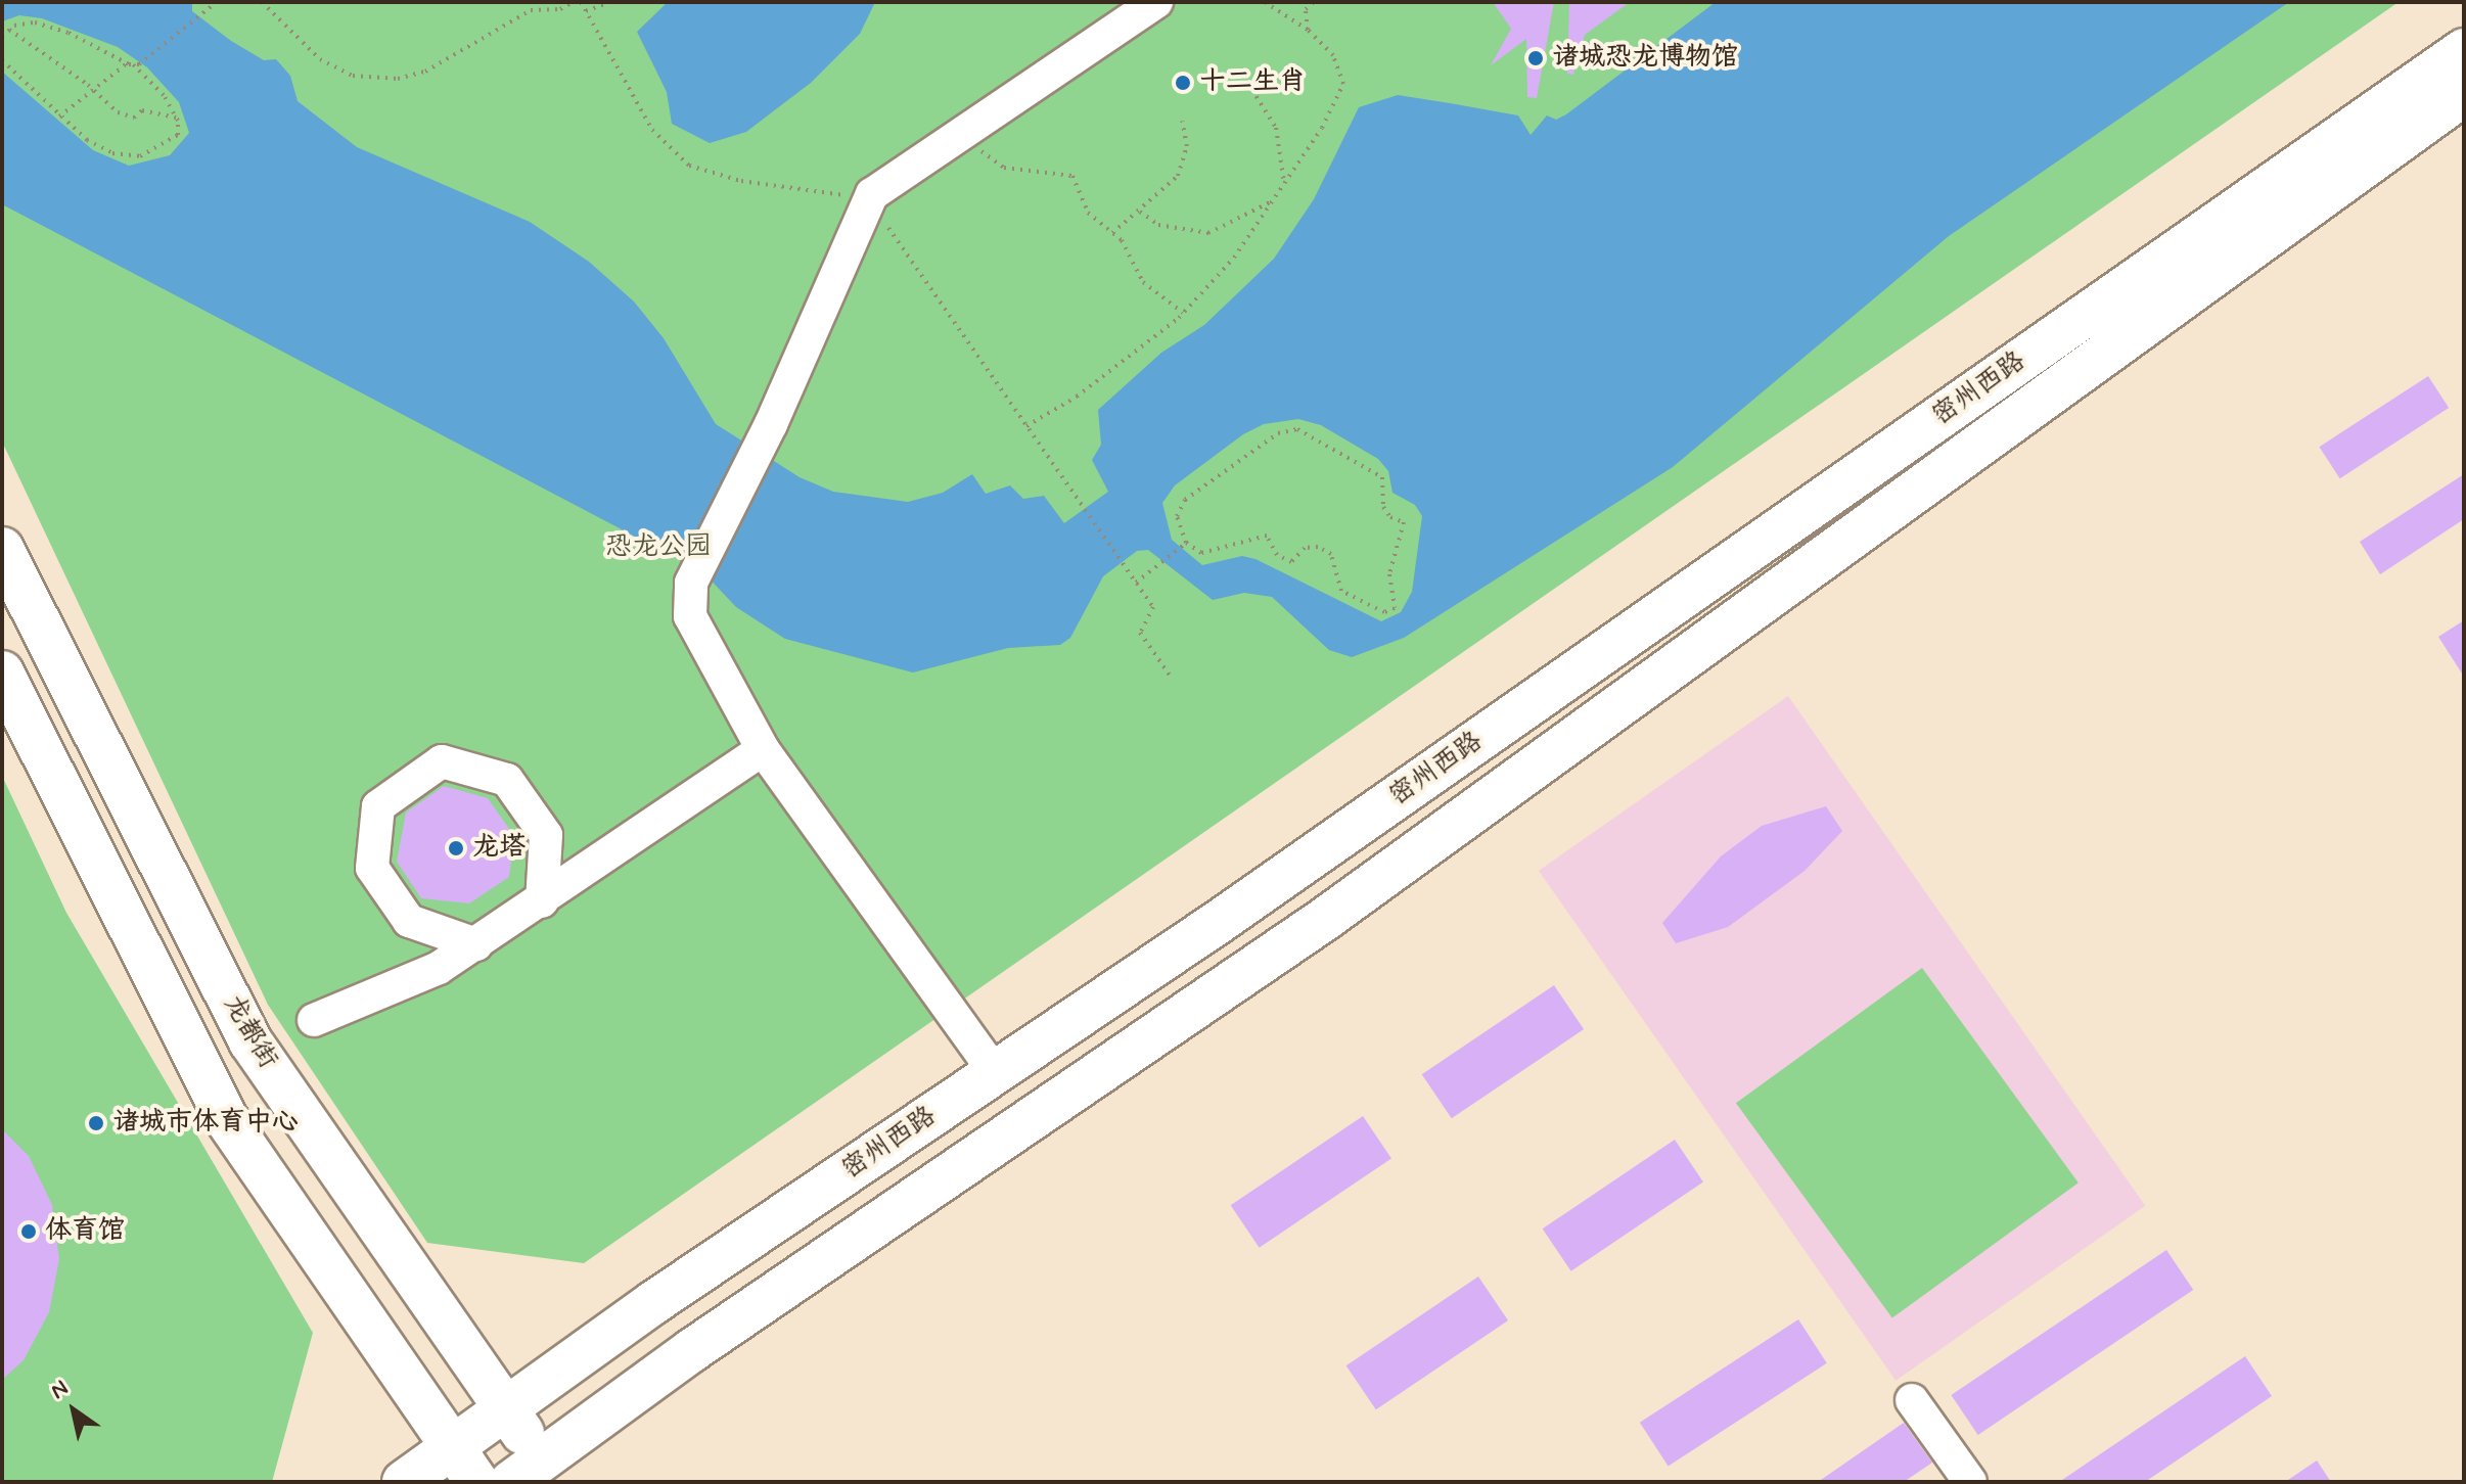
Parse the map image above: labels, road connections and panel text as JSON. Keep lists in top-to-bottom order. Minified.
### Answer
{"streets":{"main road":["密州西路","龙都街"]},"crossings":[["密州西路","龙都街"]],"parks":["恐龙公园"],"places":["诸城恐龙博物馆","十二生肖","龙塔","诸城市体育中心","体育馆"],"north":"top left"}
